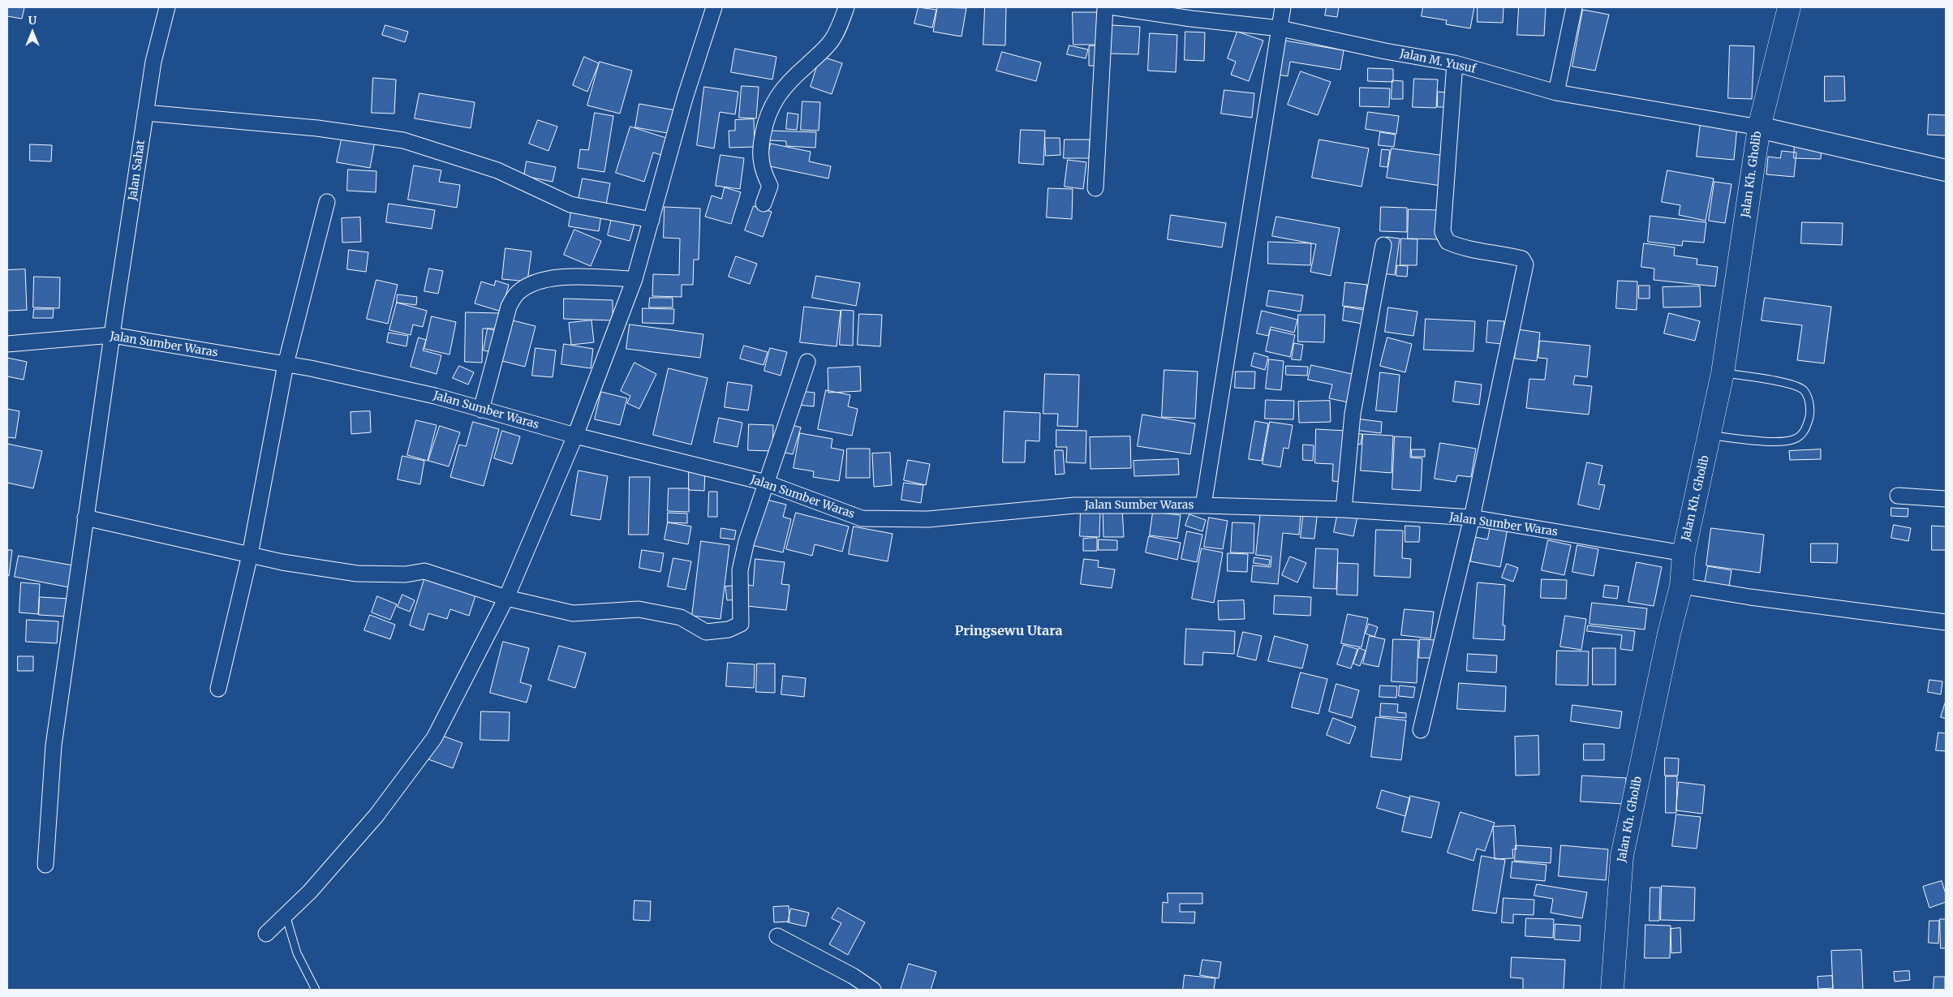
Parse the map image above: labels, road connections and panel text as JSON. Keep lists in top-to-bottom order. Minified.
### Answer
{"streets":{"main road":["Jalan Kh. Gholib"],"street":["Jalan M. Yusuf","Jalan Sahat","Jalan Sumber Waras"]},"crossings":[["Jalan M. Yusuf","Jalan Kh. Gholib"],["Jalan Sahat","Jalan Sumber Waras"],["Jalan Kh. Gholib","Jalan Sumber Waras"]],"districts":["Pringsewu Utara"],"north":"top"}
